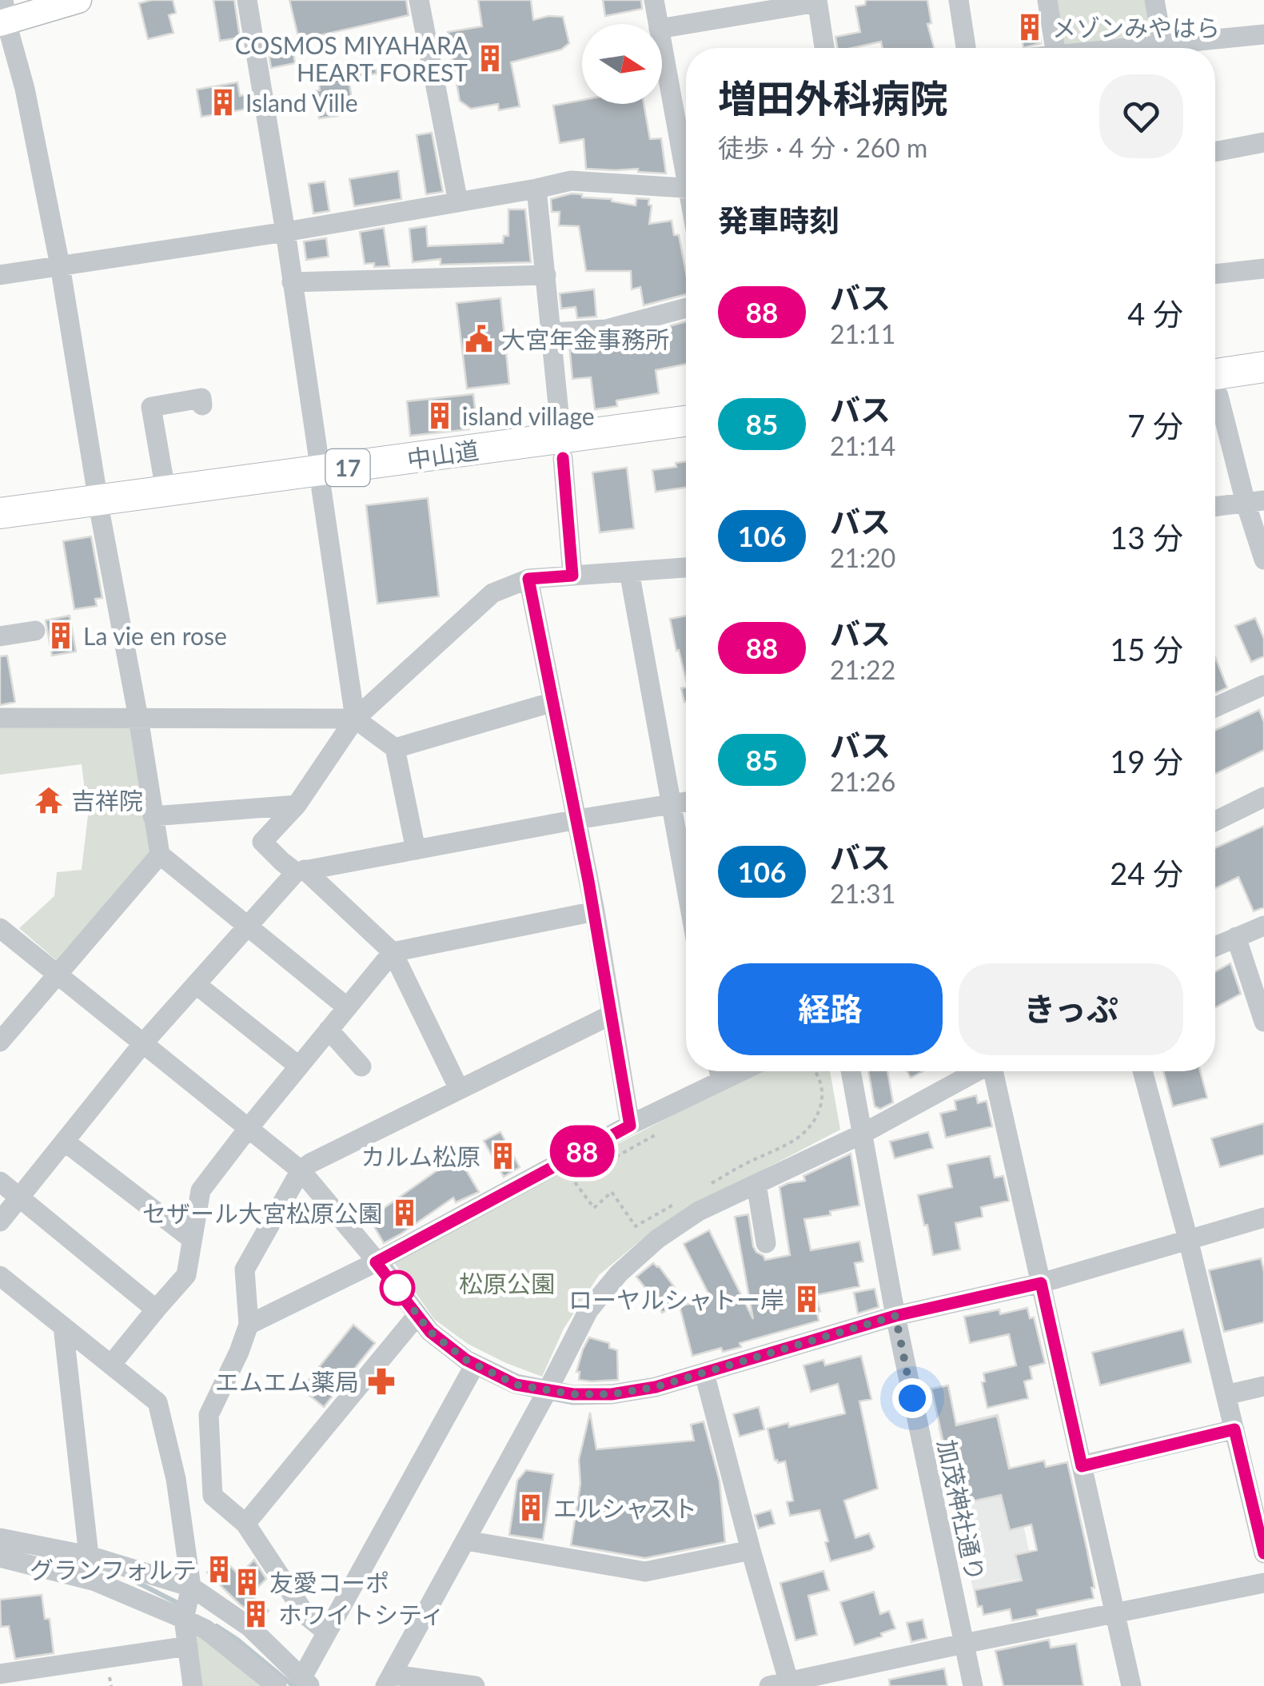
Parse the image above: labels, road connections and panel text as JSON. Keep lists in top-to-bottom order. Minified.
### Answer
{"streets":{"highway":["中山道","17"],"street":["加茂神社通り"]},"parks":["松原公園"],"places":{"building":["メゾンみやはら","COSMOS MIYAHARA HEART FOREST","Island Ville","island village","La vie en rose","カルム松原","セザール大宮松原公園","ローヤルシャトー岸","エルシャスト","グランフォルテ","友愛コーポ","ホワイトシティ"],"public building":["大宮年金事務所"],"temple":["吉祥院"],"pharmacy":["エムエム薬局"]},"lines":["bus line 88"],"north":"right","page":{"on_map":"88","heading":[["増田外科病院","徒歩 · 4 分 · 260 m"],"発車時刻"],"list":[{"mark":"88","name":"バス","note":"21:11","value":"4 分"},{"mark":"85","name":"バス","note":"21:14","value":"7 分"},{"mark":"106","name":"バス","note":"21:20","value":"13 分"},{"mark":"88","name":"バス","note":"21:22","value":"15 分"},{"mark":"85","name":"バス","note":"21:26","value":"19 分"},{"mark":"106","name":"バス","note":"21:31","value":"24 分"}],"buttons":["経路","きっぷ"]}}
